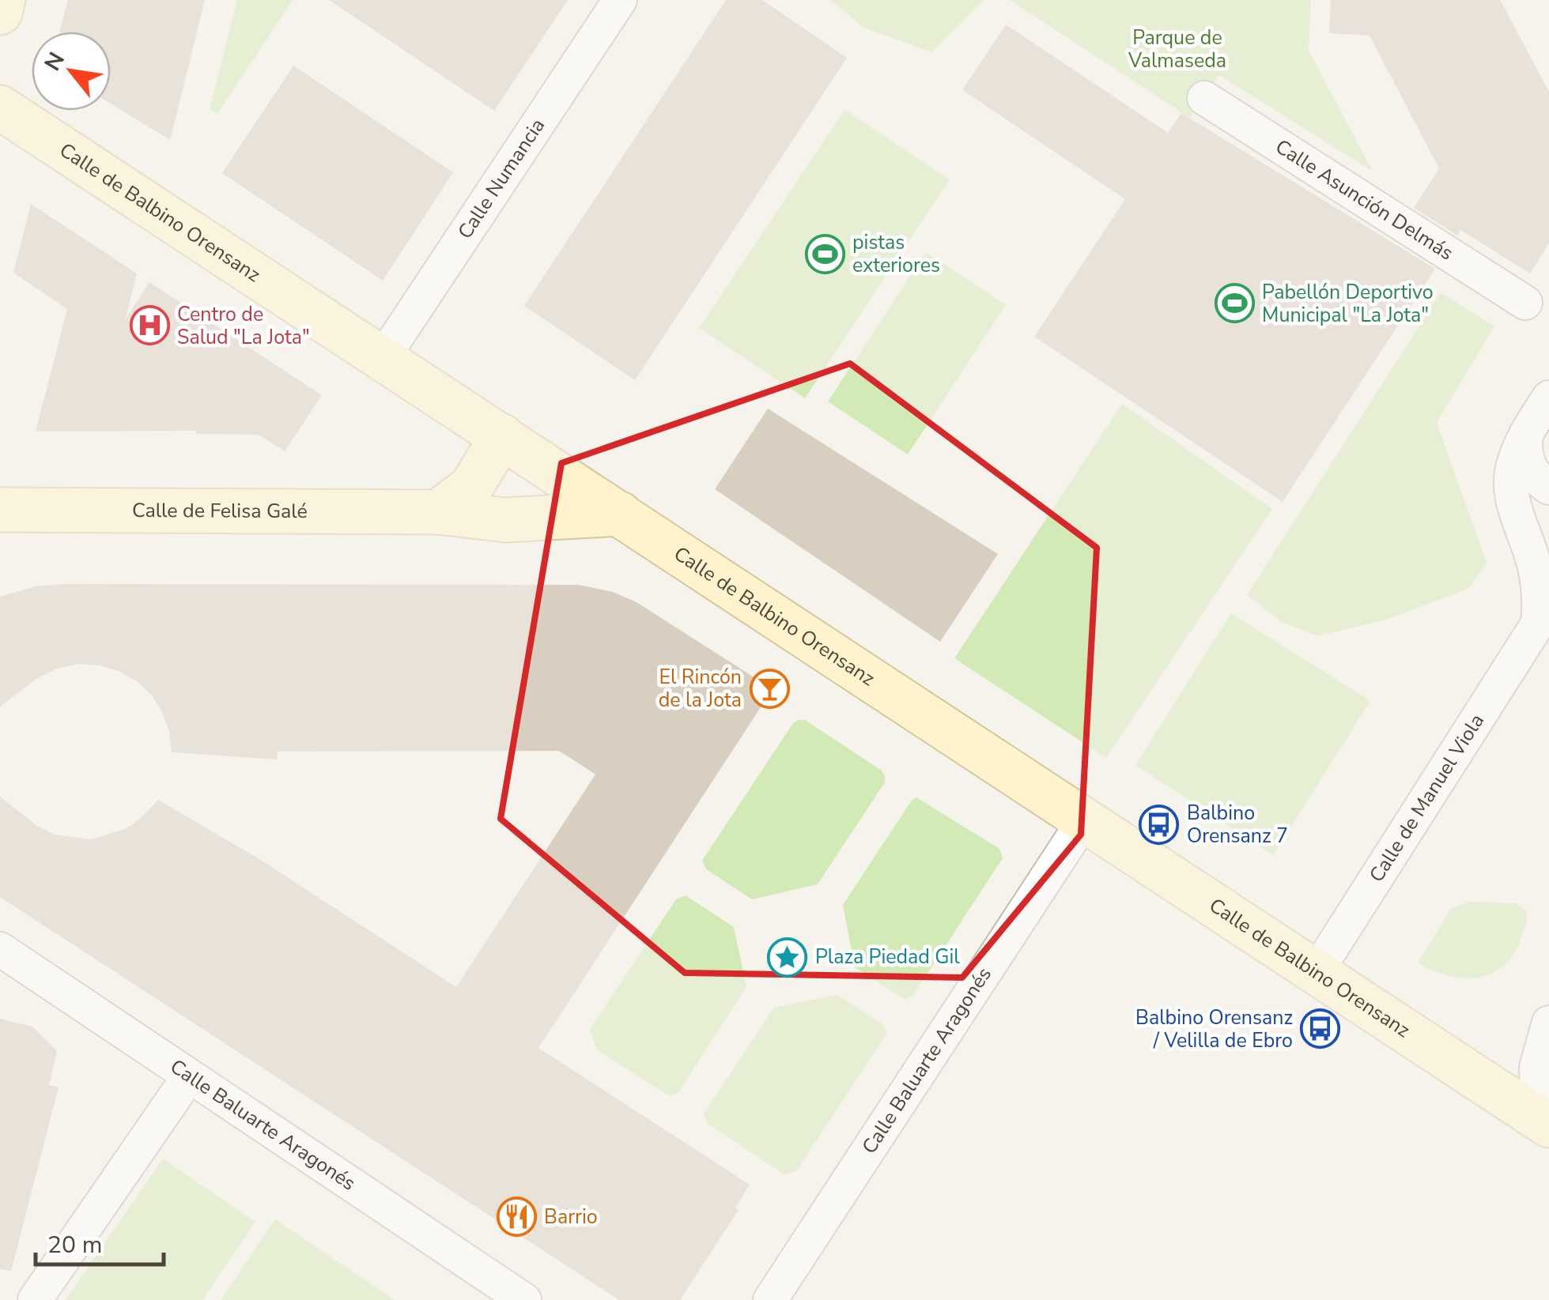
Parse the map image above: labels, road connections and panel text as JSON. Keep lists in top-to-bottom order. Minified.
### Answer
{"streets":{"street":["Calle Numancia","Calle Asunción Delmás","Calle de Balbino Orensanz","Calle de Felisa Galé","Calle de Manuel Viola","Calle Baluarte Aragonés"]},"crossings":[["Calle Numancia","Calle de Balbino Orensanz"],["Calle de Balbino Orensanz","Calle de Felisa Galé"],["Calle de Balbino Orensanz","Calle de Manuel Viola"],["Calle de Balbino Orensanz","Calle Baluarte Aragonés"]],"parks":["Parque de Valmaseda"],"places":{"sports":["pistas exteriores","Pabellón Deportivo Municipal \"La Jota\""],"hospital":["Centro de Salud \"La Jota\""],"bar":["El Rincón de la Jota"],"bus stop":["Balbino Orensanz 7","Balbino Orensanz / Velilla de Ebro"],"place":["Plaza Piedad Gil"],"restaurant":["Barrio"]},"scale_bar":"20 m","north":"top left"}
